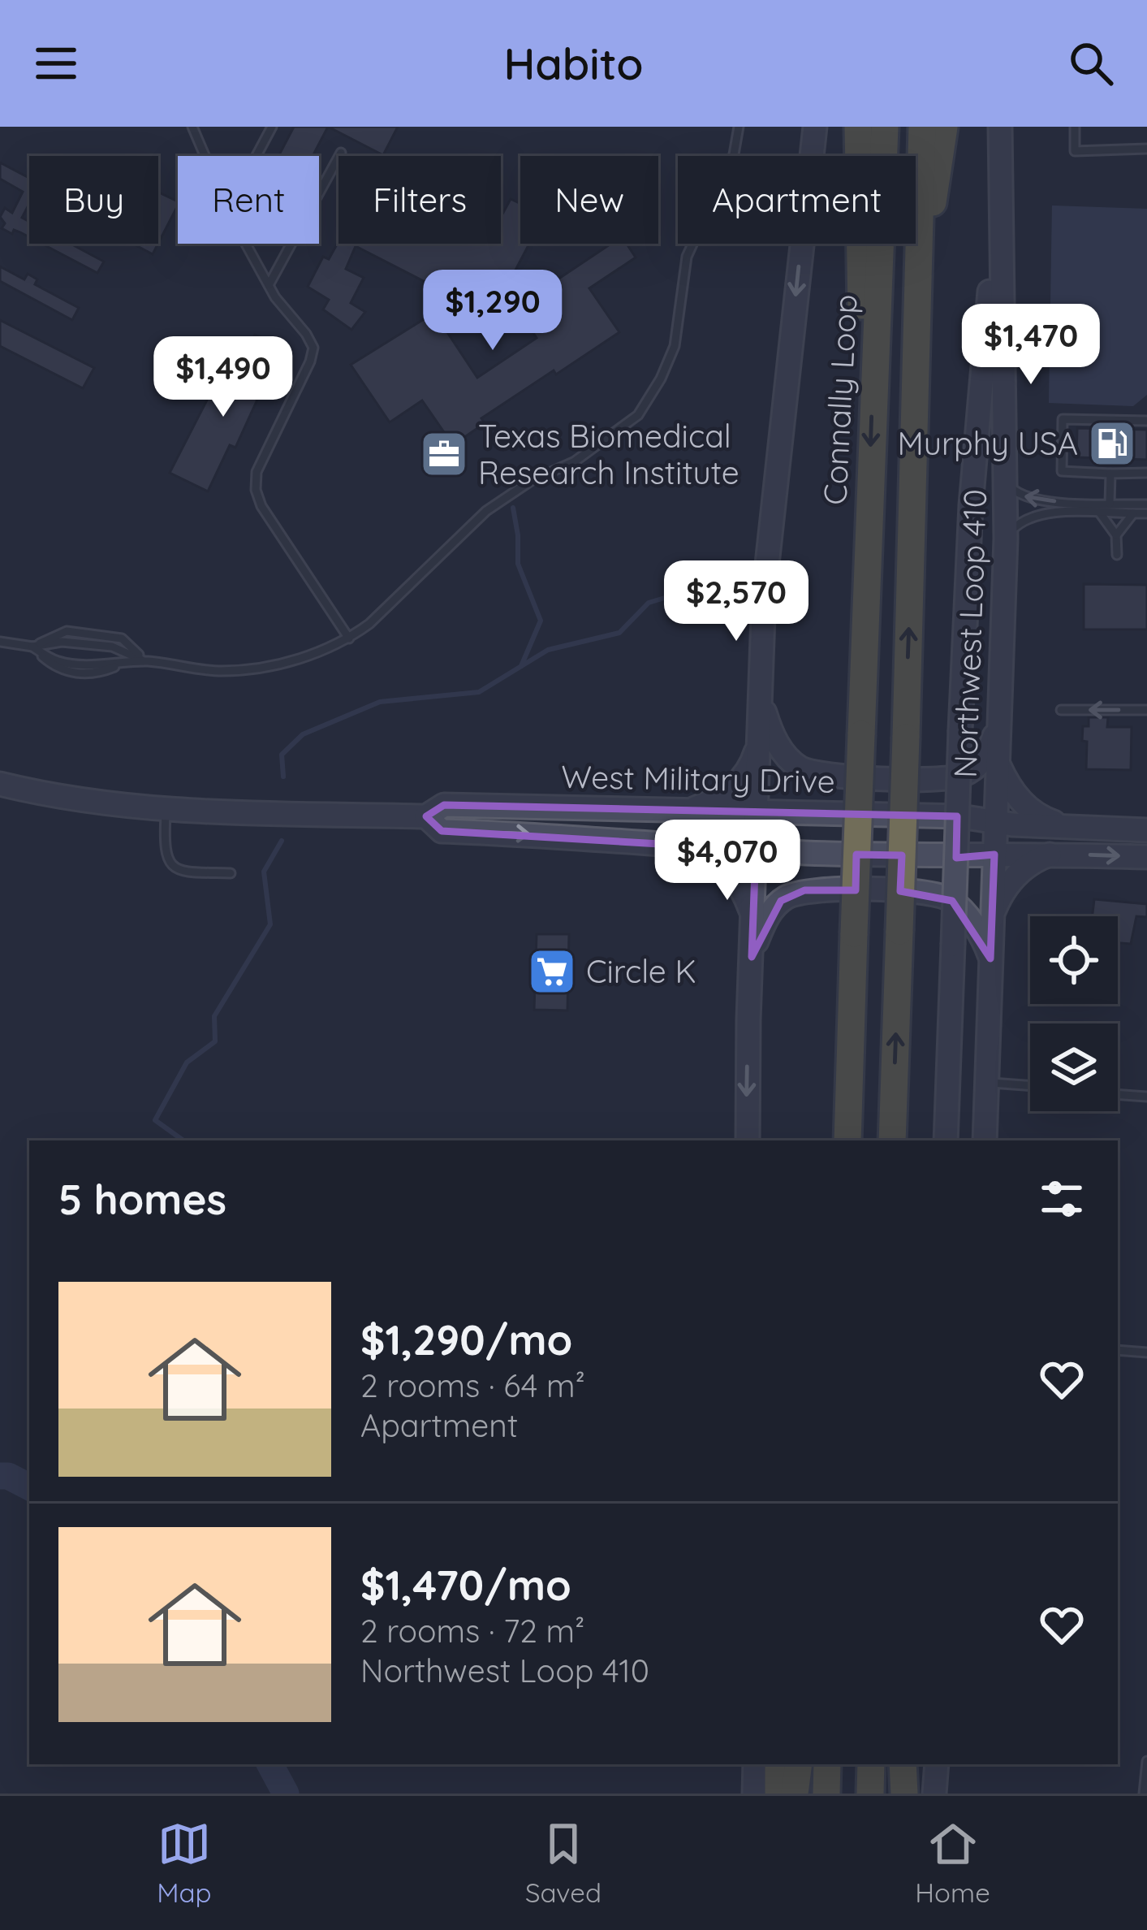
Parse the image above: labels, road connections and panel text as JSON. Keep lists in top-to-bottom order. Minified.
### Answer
{"streets":{"highway":["Connally Loop"],"main road":["Northwest Loop 410","West Military Drive"]},"crossings":[["Northwest Loop 410","West Military Drive"]],"places":{"fuel station":["Murphy USA"],"office":["Texas Biomedical Research Institute"],"supermarket":["Circle K"]},"page":{"header":"Habito","chip":["Buy","Rent","Filters","New","Apartment"],"price":["$1,290","$1,470","$1,490","$2,570","$4,070"],"heading":"5 homes","list":[{"name":"$1,290/mo","note":"2 rooms · 64 m² · Apartment"},{"name":"$1,470/mo","note":"2 rooms · 72 m² · Northwest Loop 410"}],"tabs":["Map","Saved","Home"]}}
